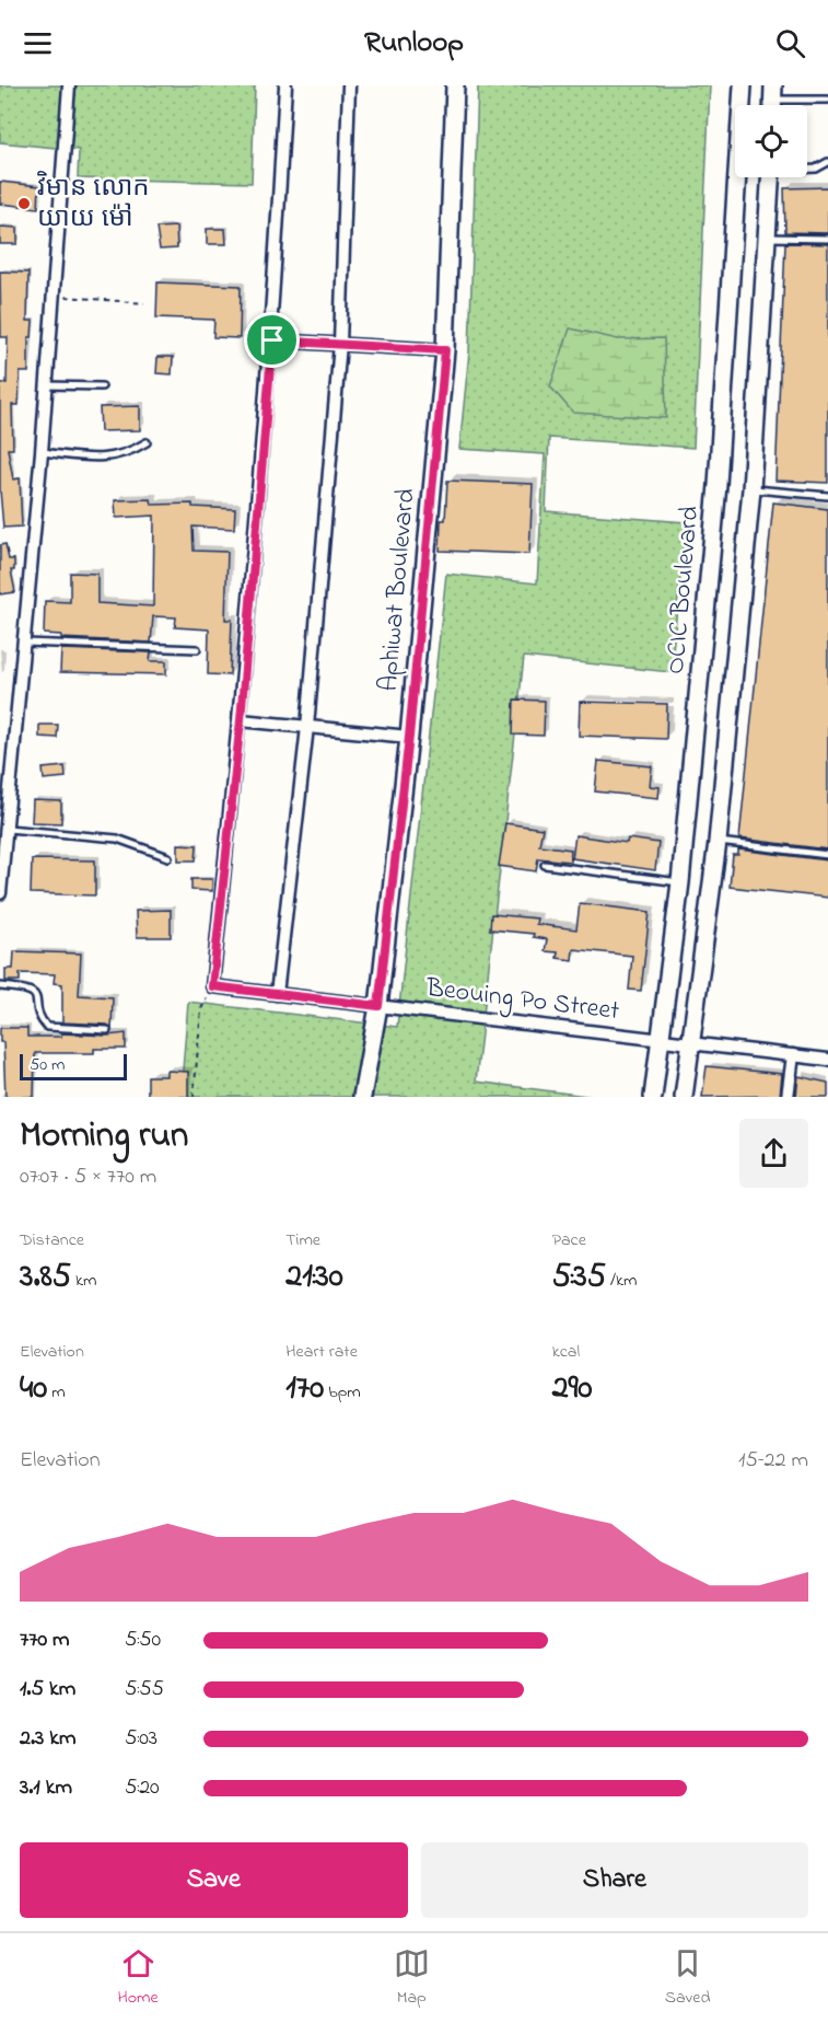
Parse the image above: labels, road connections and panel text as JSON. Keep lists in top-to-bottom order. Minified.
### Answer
{"streets":{"street":["Aphiwat Boulevard","OCIC Boulevard","Beouing Po Street"]},"crossings":[["Aphiwat Boulevard","Beouing Po Street"],["OCIC Boulevard","Beouing Po Street"]],"places":["វិមាន លោក យាយ ម៉ៅ"],"scale_bar":"50 m","page":{"header":"Runloop","scale":"50 m","heading":["Morning run","07:07 · 5 × 770 m"],"stats":[["Distance","3.85 km"],["Time","21:30"],["Pace","5:35 /km"],["Elevation","40 m"],["Heart rate","170 bpm"],["kcal","290"]],"chart":["Elevation","15–22 m"],"list":[{"name":"770 m","note":"5:50"},{"name":"1.5 km","note":"5:55"},{"name":"2.3 km","note":"5:03"},{"name":"3.1 km","note":"5:20"}],"buttons":["Save","Share"],"tabs":["Home","Map","Saved"]}}
